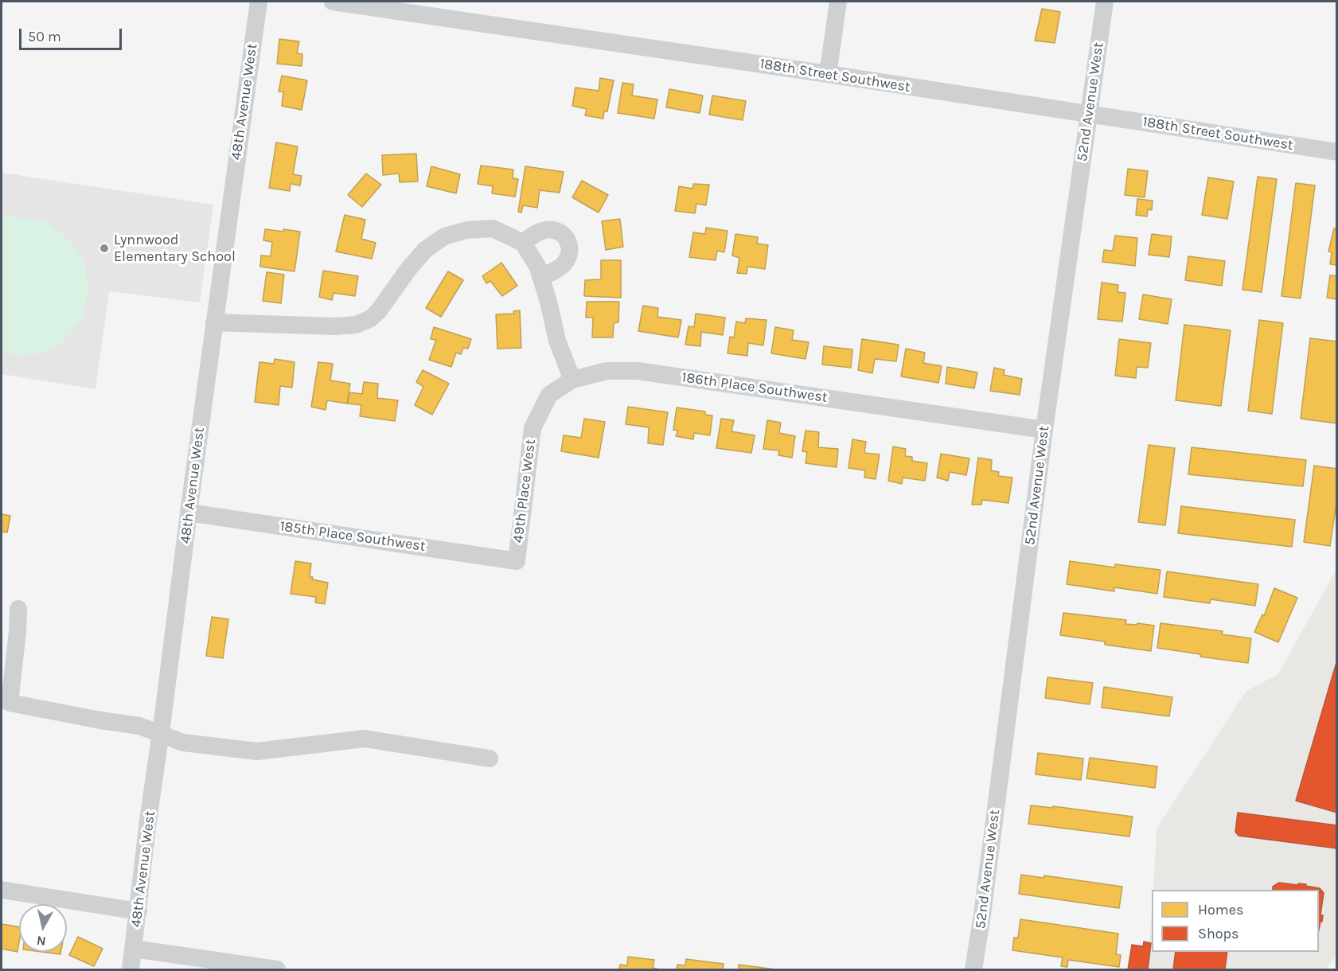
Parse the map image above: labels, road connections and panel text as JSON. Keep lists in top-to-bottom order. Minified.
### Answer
{"streets":{"street":["188th Street Southwest","48th Avenue West","52nd Avenue West","186th Place Southwest","49th Place West","185th Place Southwest"]},"crossings":[["188th Street Southwest","52nd Avenue West"],["48th Avenue West","185th Place Southwest"],["52nd Avenue West","186th Place Southwest"],["186th Place Southwest","49th Place West"],["49th Place West","185th Place Southwest"]],"places":["Lynnwood Elementary School"],"legend":["Homes","Shops"],"scale_bar":"50 m","north":"bottom"}
